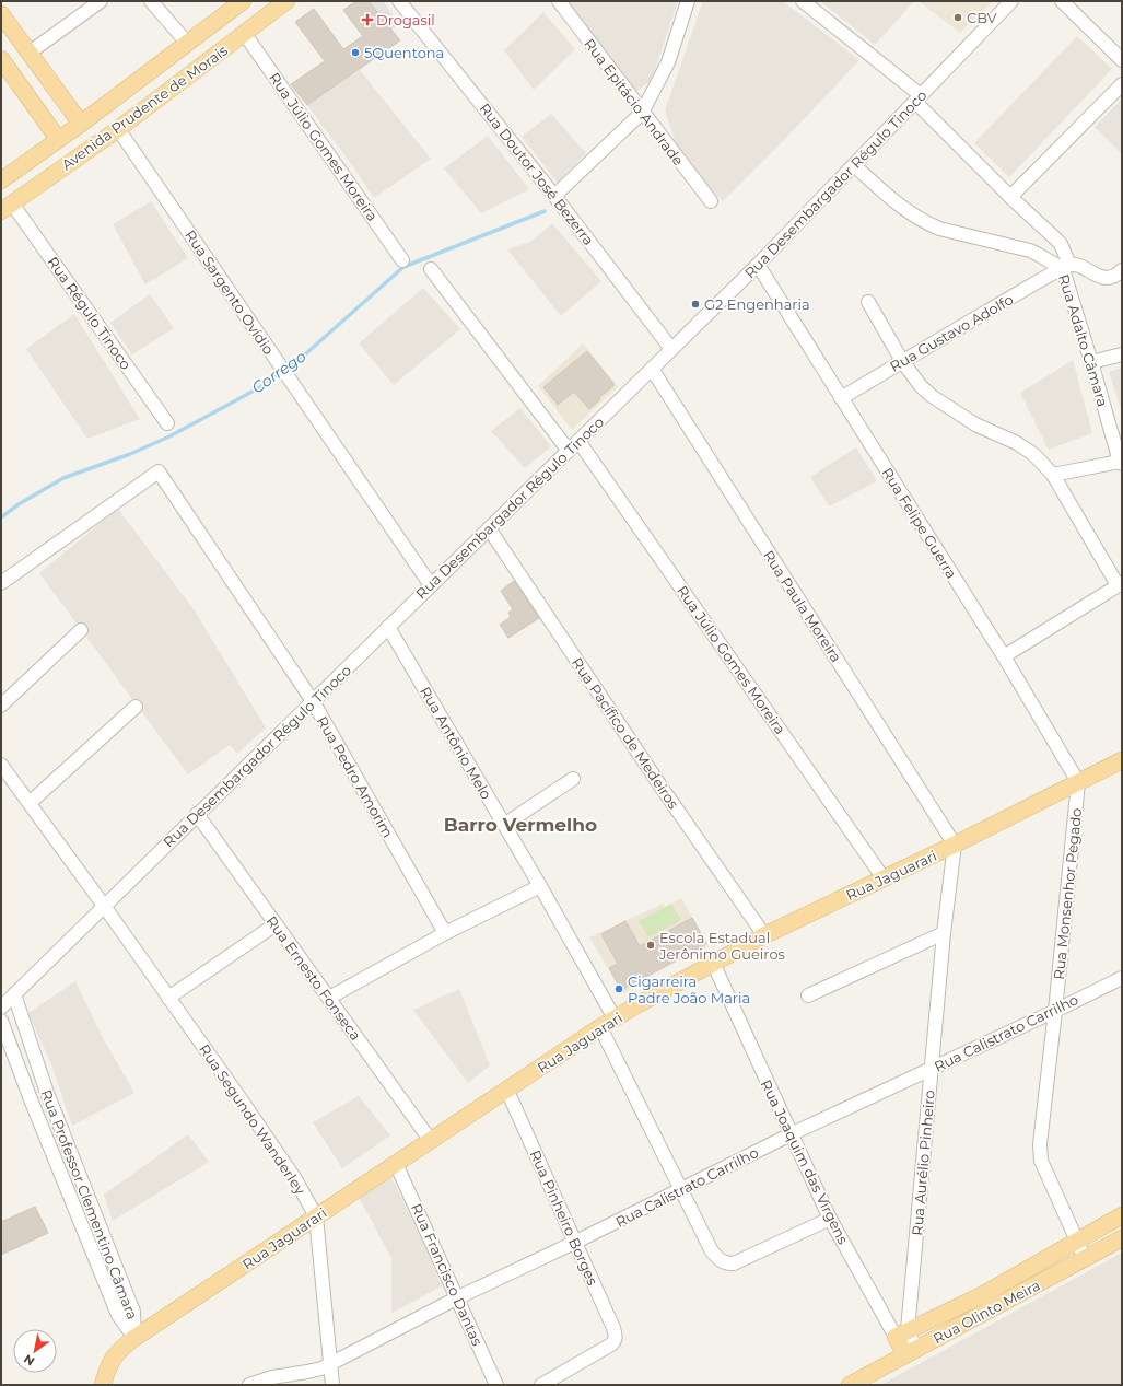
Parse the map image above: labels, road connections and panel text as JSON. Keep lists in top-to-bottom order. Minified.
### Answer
{"streets":{"main road":["Avenida Prudente de Morais","Rua Jaguarari","Rua Joaquim das Virgens","Rua Olinto Meira"],"street":["Rua Epitácio Andrade","Rua Júlio Gomes Moreira","Rua Doutor José Bezerra","Rua Desembargador Régulo Tinoco","Rua Sargento Ovídio","Rua Régulo Tinoco","Rua Gustavo Adolfo","Rua Adalto Câmara","Rua Felipe Guerra","Rua Paula Moreira","Rua Pacífico de Medeiros","Rua Antônio Melo","Rua Pedro Amorim","Rua Monsenhor Pegado","Rua Ernesto Fonseca","Rua Calistrato Carrilho","Rua Segundo Wanderley","Rua Aurélio Pinheiro","Rua Professor Clementino Câmara","Rua Pinheiro Borges","Rua Francisco Dantas"]},"crossings":[["Avenida Prudente de Morais","Rua Júlio Gomes Moreira"],["Avenida Prudente de Morais","Rua Sargento Ovídio"],["Avenida Prudente de Morais","Rua Régulo Tinoco"],["Rua Júlio Gomes Moreira","Rua Desembargador Régulo Tinoco"],["Rua Júlio Gomes Moreira","Rua Jaguarari"],["Rua Doutor José Bezerra","Rua Desembargador Régulo Tinoco"],["Rua Desembargador Régulo Tinoco","Rua Sargento Ovídio"],["Rua Desembargador Régulo Tinoco","Rua Adalto Câmara"],["Rua Desembargador Régulo Tinoco","Rua Felipe Guerra"],["Rua Desembargador Régulo Tinoco","Rua Paula Moreira"],["Rua Desembargador Régulo Tinoco","Rua Pacífico de Medeiros"],["Rua Desembargador Régulo Tinoco","Rua Antônio Melo"],["Rua Desembargador Régulo Tinoco","Rua Pedro Amorim"],["Rua Desembargador Régulo Tinoco","Rua Ernesto Fonseca"],["Rua Desembargador Régulo Tinoco","Rua Segundo Wanderley"],["Rua Desembargador Régulo Tinoco","Rua Professor Clementino Câmara"],["Rua Gustavo Adolfo","Rua Adalto Câmara"],["Rua Gustavo Adolfo","Rua Felipe Guerra"],["Rua Felipe Guerra","Rua Jaguarari"],["Rua Felipe Guerra","Rua Monsenhor Pegado"],["Rua Paula Moreira","Rua Jaguarari"],["Rua Paula Moreira","Rua Aurélio Pinheiro"],["Rua Pacífico de Medeiros","Rua Jaguarari"],["Rua Antônio Melo","Rua Jaguarari"],["Rua Jaguarari","Rua Monsenhor Pegado"],["Rua Jaguarari","Rua Ernesto Fonseca"],["Rua Jaguarari","Rua Segundo Wanderley"],["Rua Jaguarari","Rua Joaquim das Virgens"],["Rua Jaguarari","Rua Aurélio Pinheiro"],["Rua Jaguarari","Rua Professor Clementino Câmara"],["Rua Jaguarari","Rua Pinheiro Borges"],["Rua Jaguarari","Rua Francisco Dantas"],["Rua Monsenhor Pegado","Rua Calistrato Carrilho"],["Rua Monsenhor Pegado","Rua Olinto Meira"],["Rua Calistrato Carrilho","Rua Segundo Wanderley"],["Rua Calistrato Carrilho","Rua Joaquim das Virgens"],["Rua Calistrato Carrilho","Rua Aurélio Pinheiro"],["Rua Calistrato Carrilho","Rua Pinheiro Borges"],["Rua Calistrato Carrilho","Rua Francisco Dantas"],["Rua Joaquim das Virgens","Rua Aurélio Pinheiro"],["Rua Joaquim das Virgens","Rua Olinto Meira"],["Rua Aurélio Pinheiro","Rua Olinto Meira"]],"districts":["Barro Vermelho"],"water":["Corrego"],"places":{"other":["CBV","5Quentona","G2 Engenharia","Escola Estadual Jerônimo Gueiros","Cigarreira Padre João Maria"],"health":["Drogasil"]},"north":"bottom left"}
